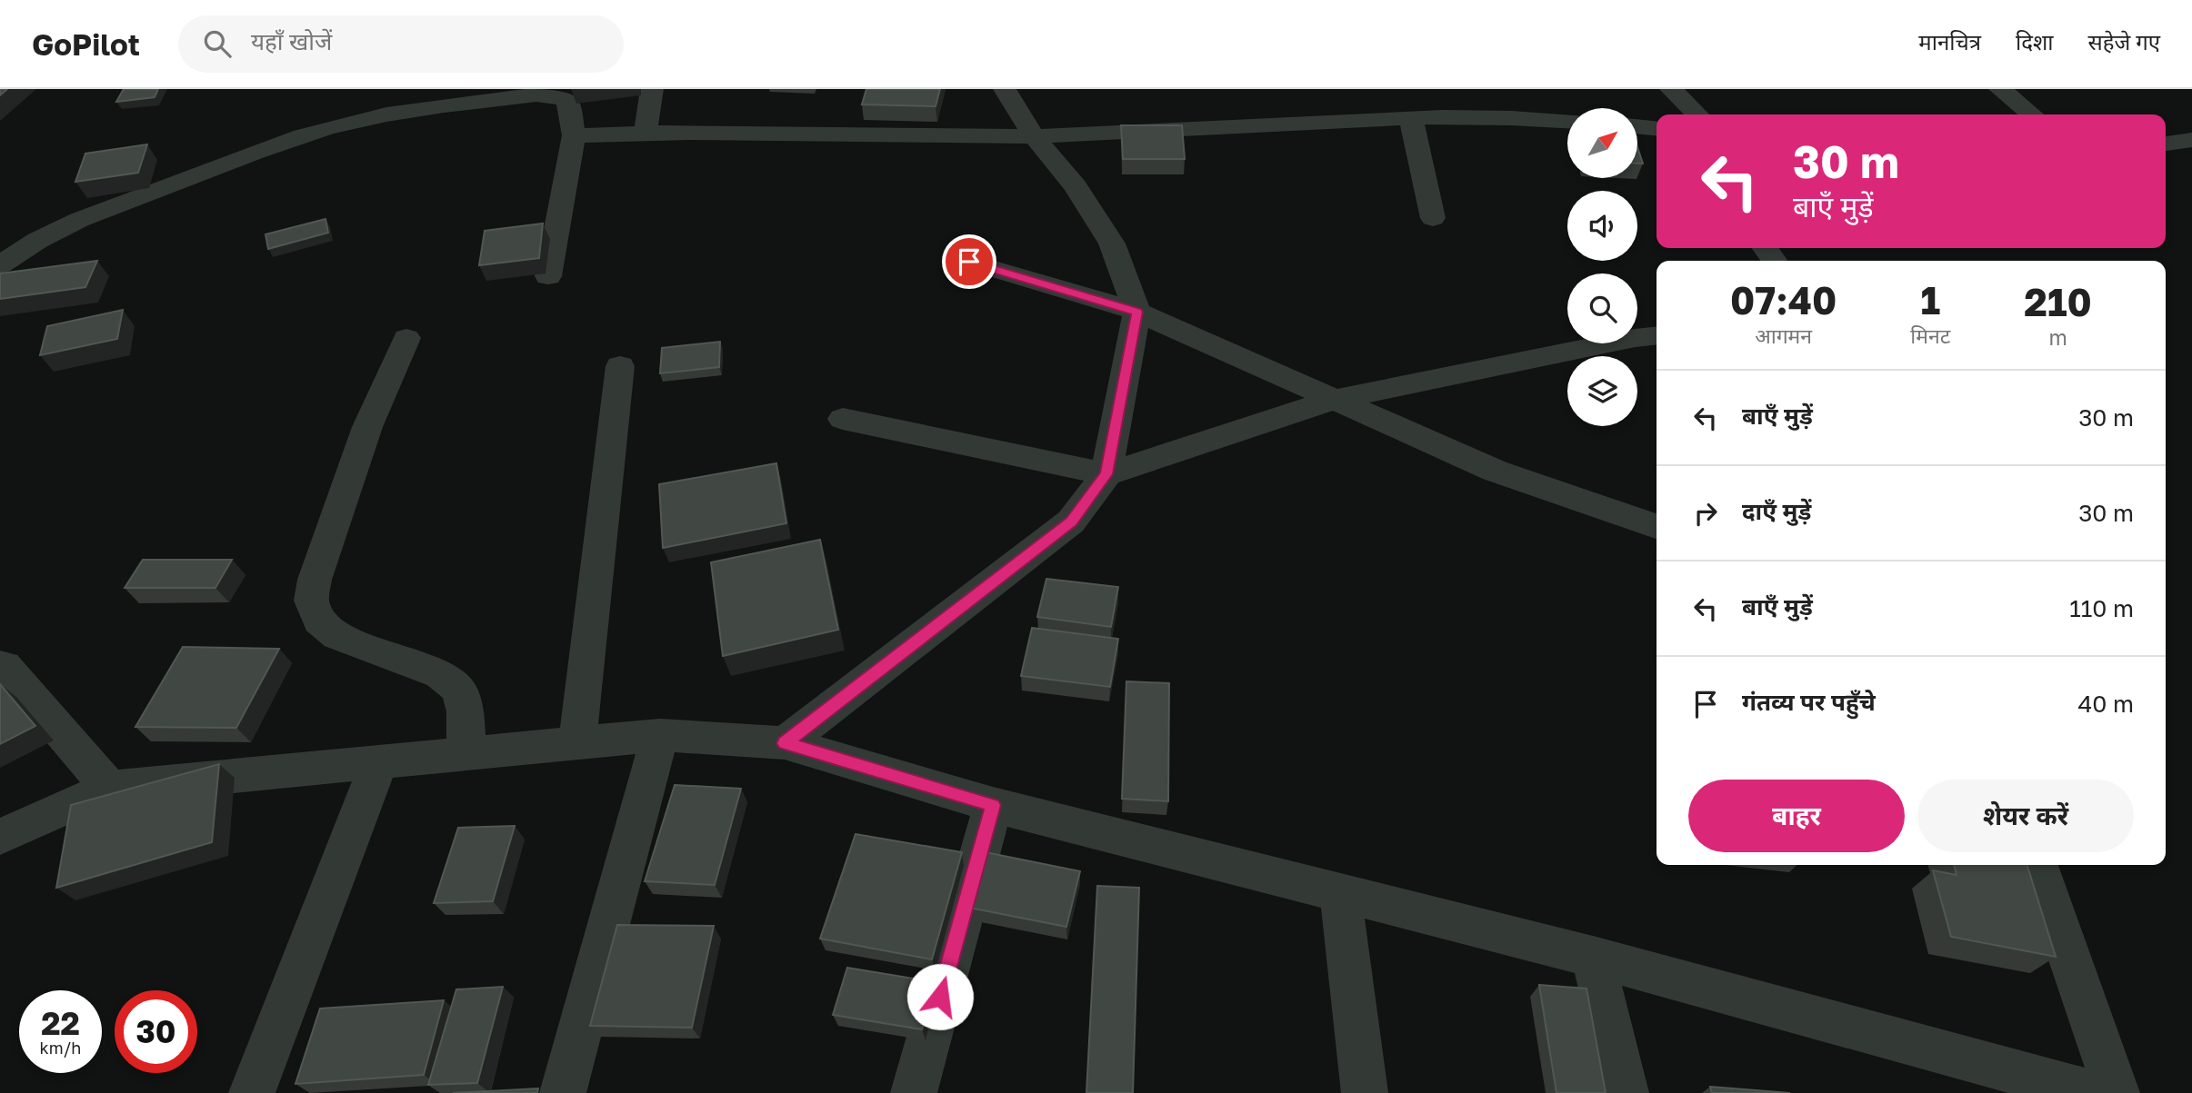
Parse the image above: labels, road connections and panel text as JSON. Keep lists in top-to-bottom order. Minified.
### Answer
{"north":"top right","page":{"header":"GoPilot","search":"यहाँ खोजें","nav":["मानचित्र","दिशा","सहेजे गए"],"turn":["30 m","बाएँ मुड़ें"],"eta":["07:40","आगमन","1","मिनट","210","m"],"list":[{"name":"बाएँ मुड़ें","value":"30 m"},{"name":"दाएँ मुड़ें","value":"30 m"},{"name":"बाएँ मुड़ें","value":"110 m"},{"name":"गंतव्य पर पहुँचे","value":"40 m"}],"buttons":["बाहर","शेयर करें"],"speed":"22 km/h","limit":"30"}}
